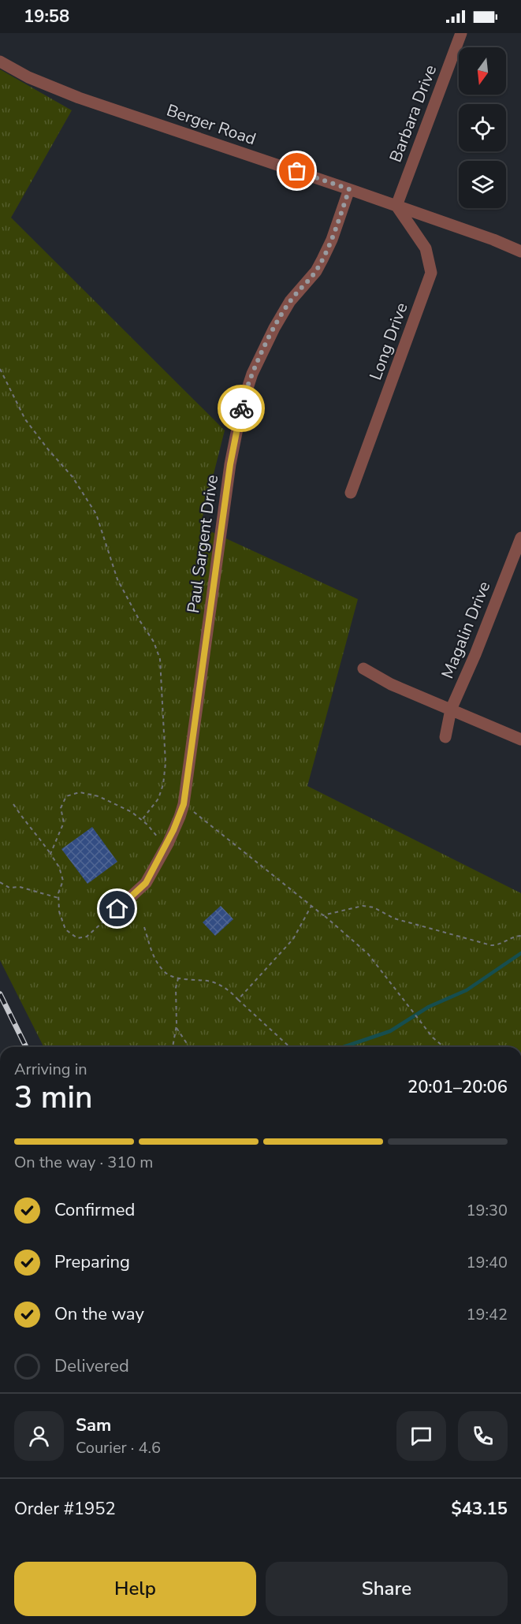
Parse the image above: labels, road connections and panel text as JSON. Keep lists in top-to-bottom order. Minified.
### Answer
{"streets":{"street":["Barbara Drive","Berger Road","Long Drive","Paul Sargent Drive","Magalin Drive"]},"crossings":[["Barbara Drive","Berger Road"],["Barbara Drive","Long Drive"],["Berger Road","Long Drive"],["Berger Road","Paul Sargent Drive"]],"north":"bottom","page":{"status":"19:58","heading":["3 min","Arriving in","20:01–20:06"],"panel":["Sam","Courier · 4.6","Order #1952","$43.15"],"bar":"On the way · 310 m","list":[["Confirmed","19:30"],["Preparing","19:40"],["On the way","19:42"],"Delivered"],"buttons":["Help","Share"]}}
